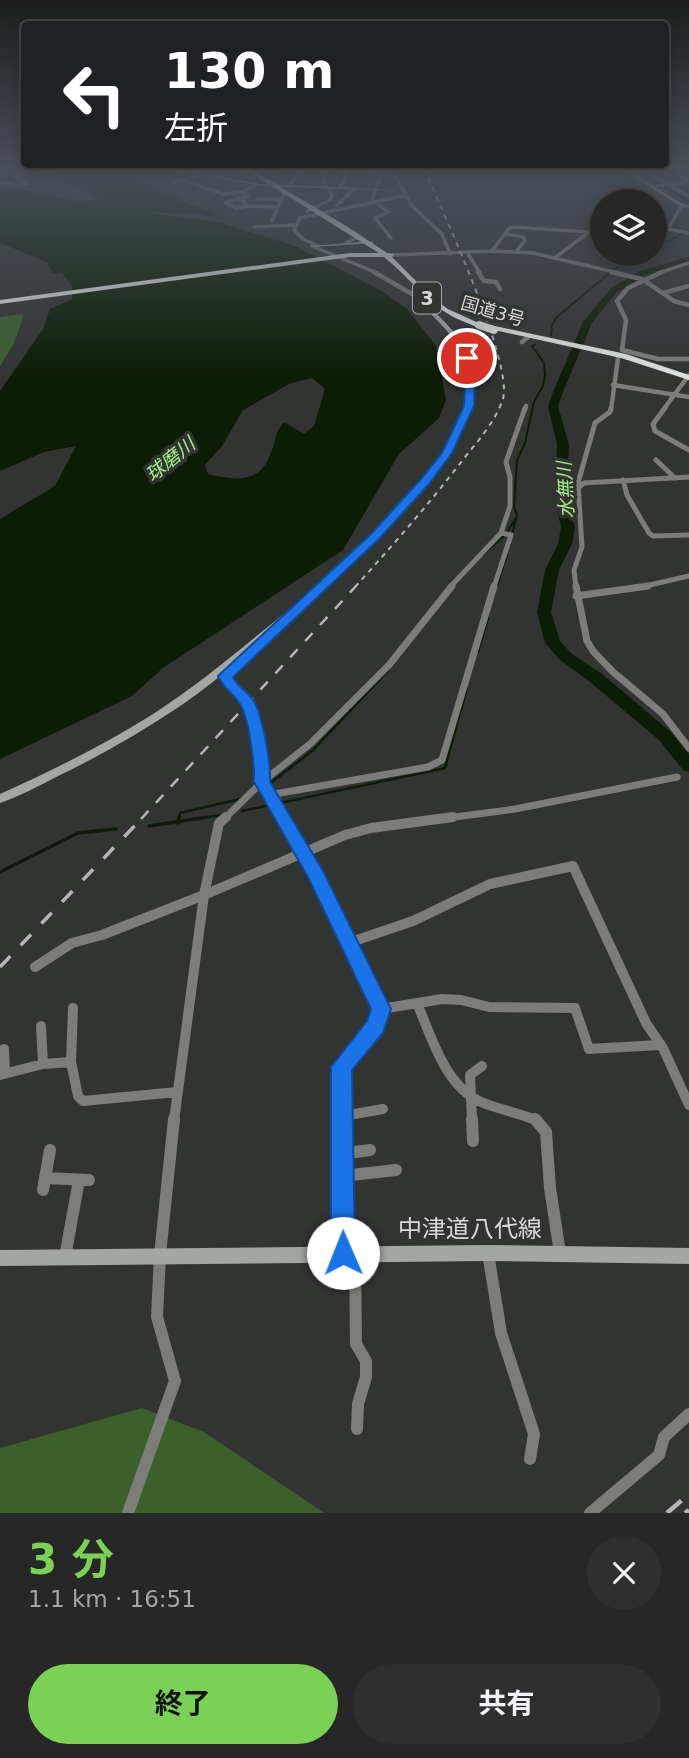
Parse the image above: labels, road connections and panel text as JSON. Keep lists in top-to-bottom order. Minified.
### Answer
{"streets":{"highway":["3","国道3号"],"street":["中津道八代線"]},"water":["球磨川","水無川"],"page":{"turn":["130 m","左折"],"heading":["3 分","1.1 km · 16:51"],"buttons":["終了","共有"]}}
